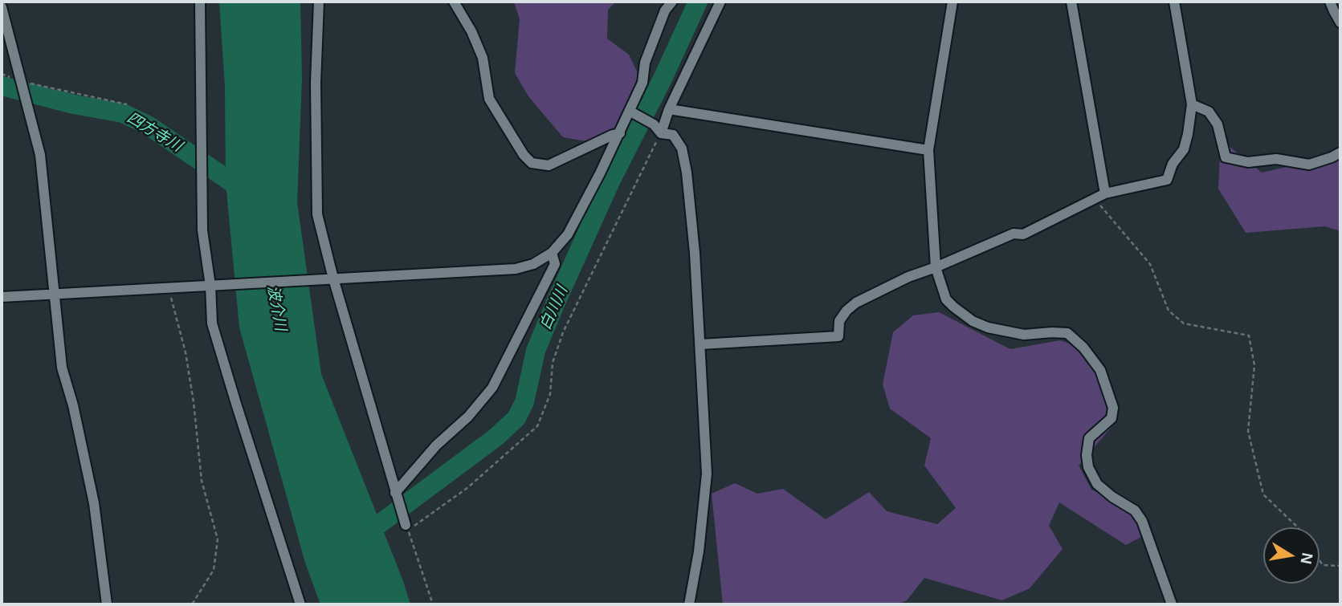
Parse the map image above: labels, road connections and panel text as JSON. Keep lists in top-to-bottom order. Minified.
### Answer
{"water":["四方寺川","波介川","白川川"],"north":"right"}
